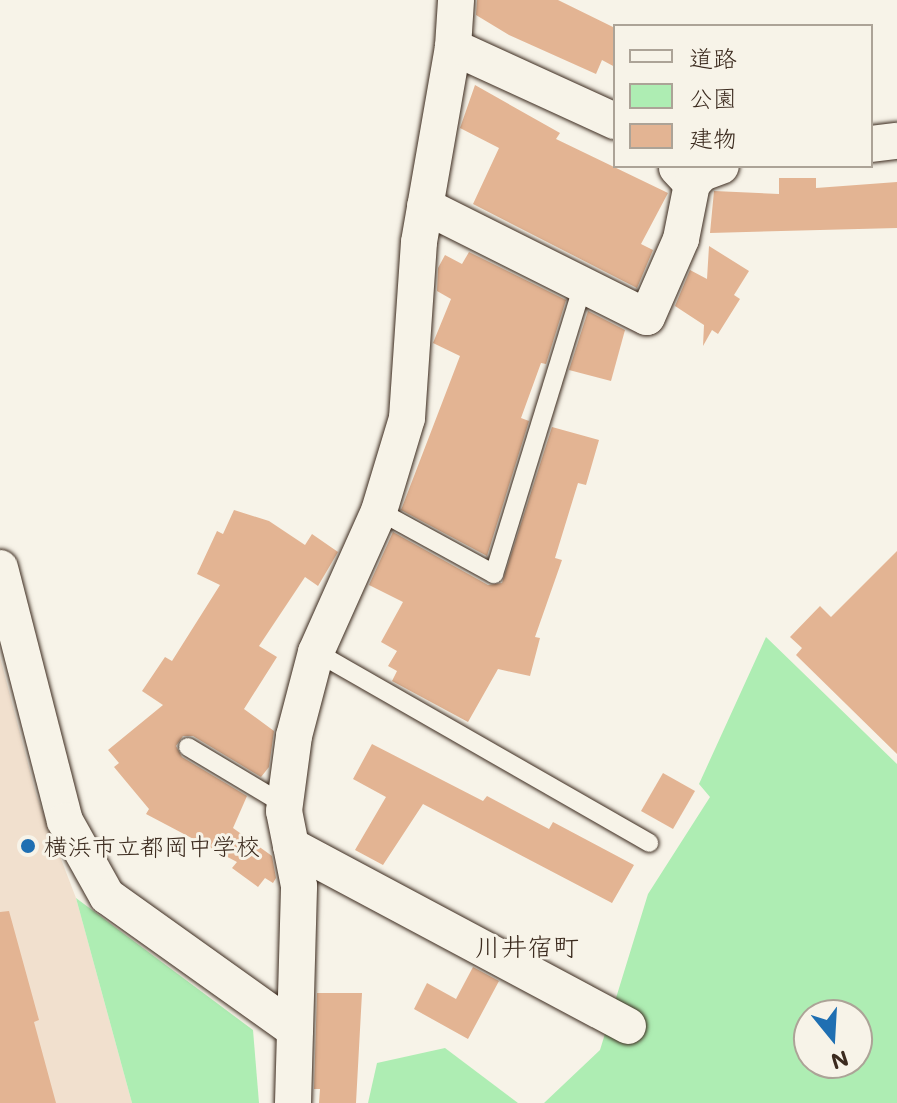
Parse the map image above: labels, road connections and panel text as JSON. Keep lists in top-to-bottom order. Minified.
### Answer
{"districts":["川井宿町"],"places":["横浜市立都岡中学校"],"legend":["道路","公園","建物"],"north":"bottom"}
